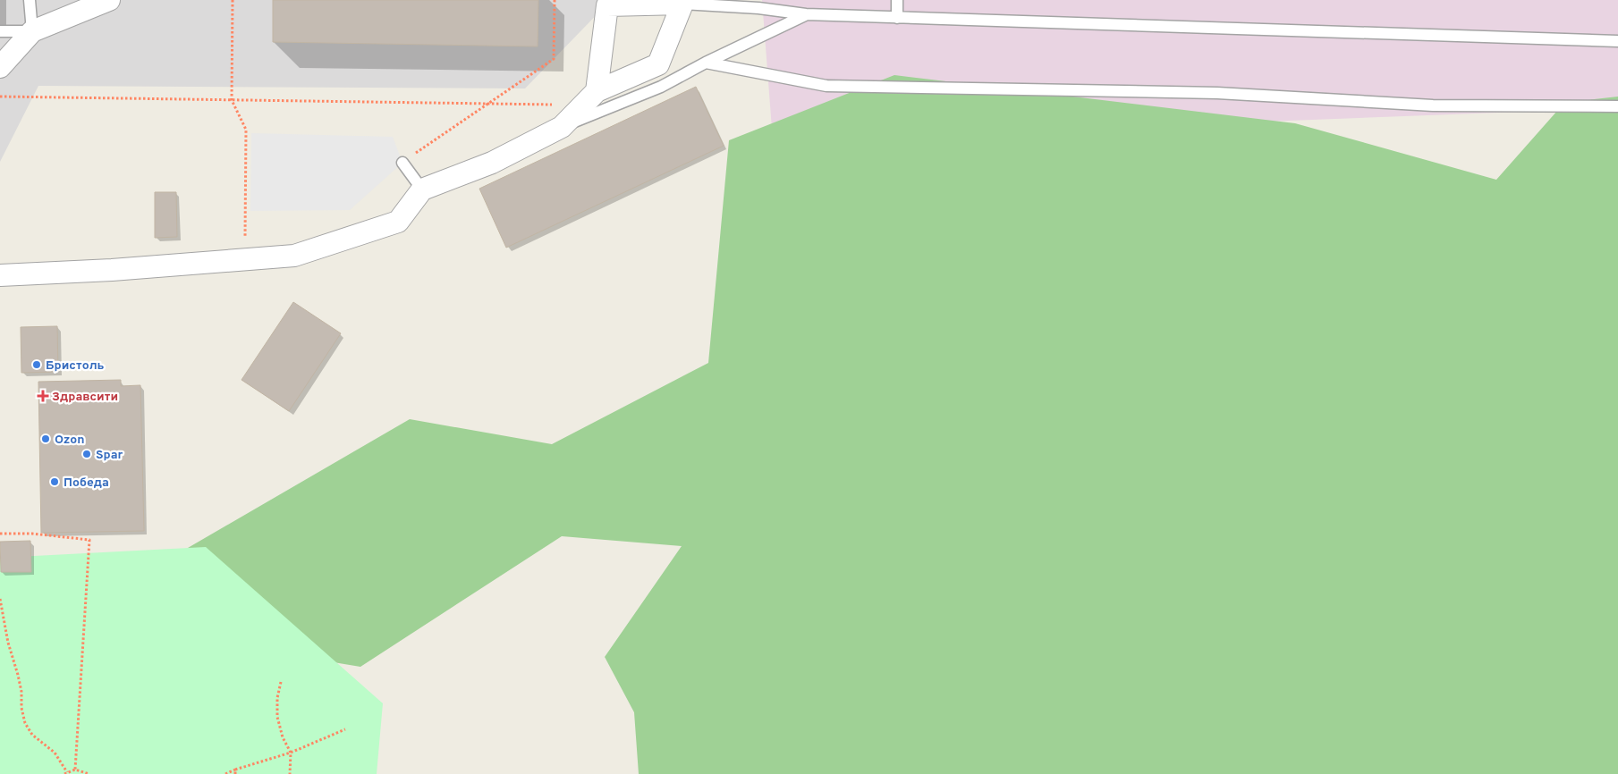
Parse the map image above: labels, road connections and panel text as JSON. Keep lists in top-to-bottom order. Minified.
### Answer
{"places":{"other":["Бристоль","Ozon","Spar","Победа"],"health":["Здравсити"]}}
